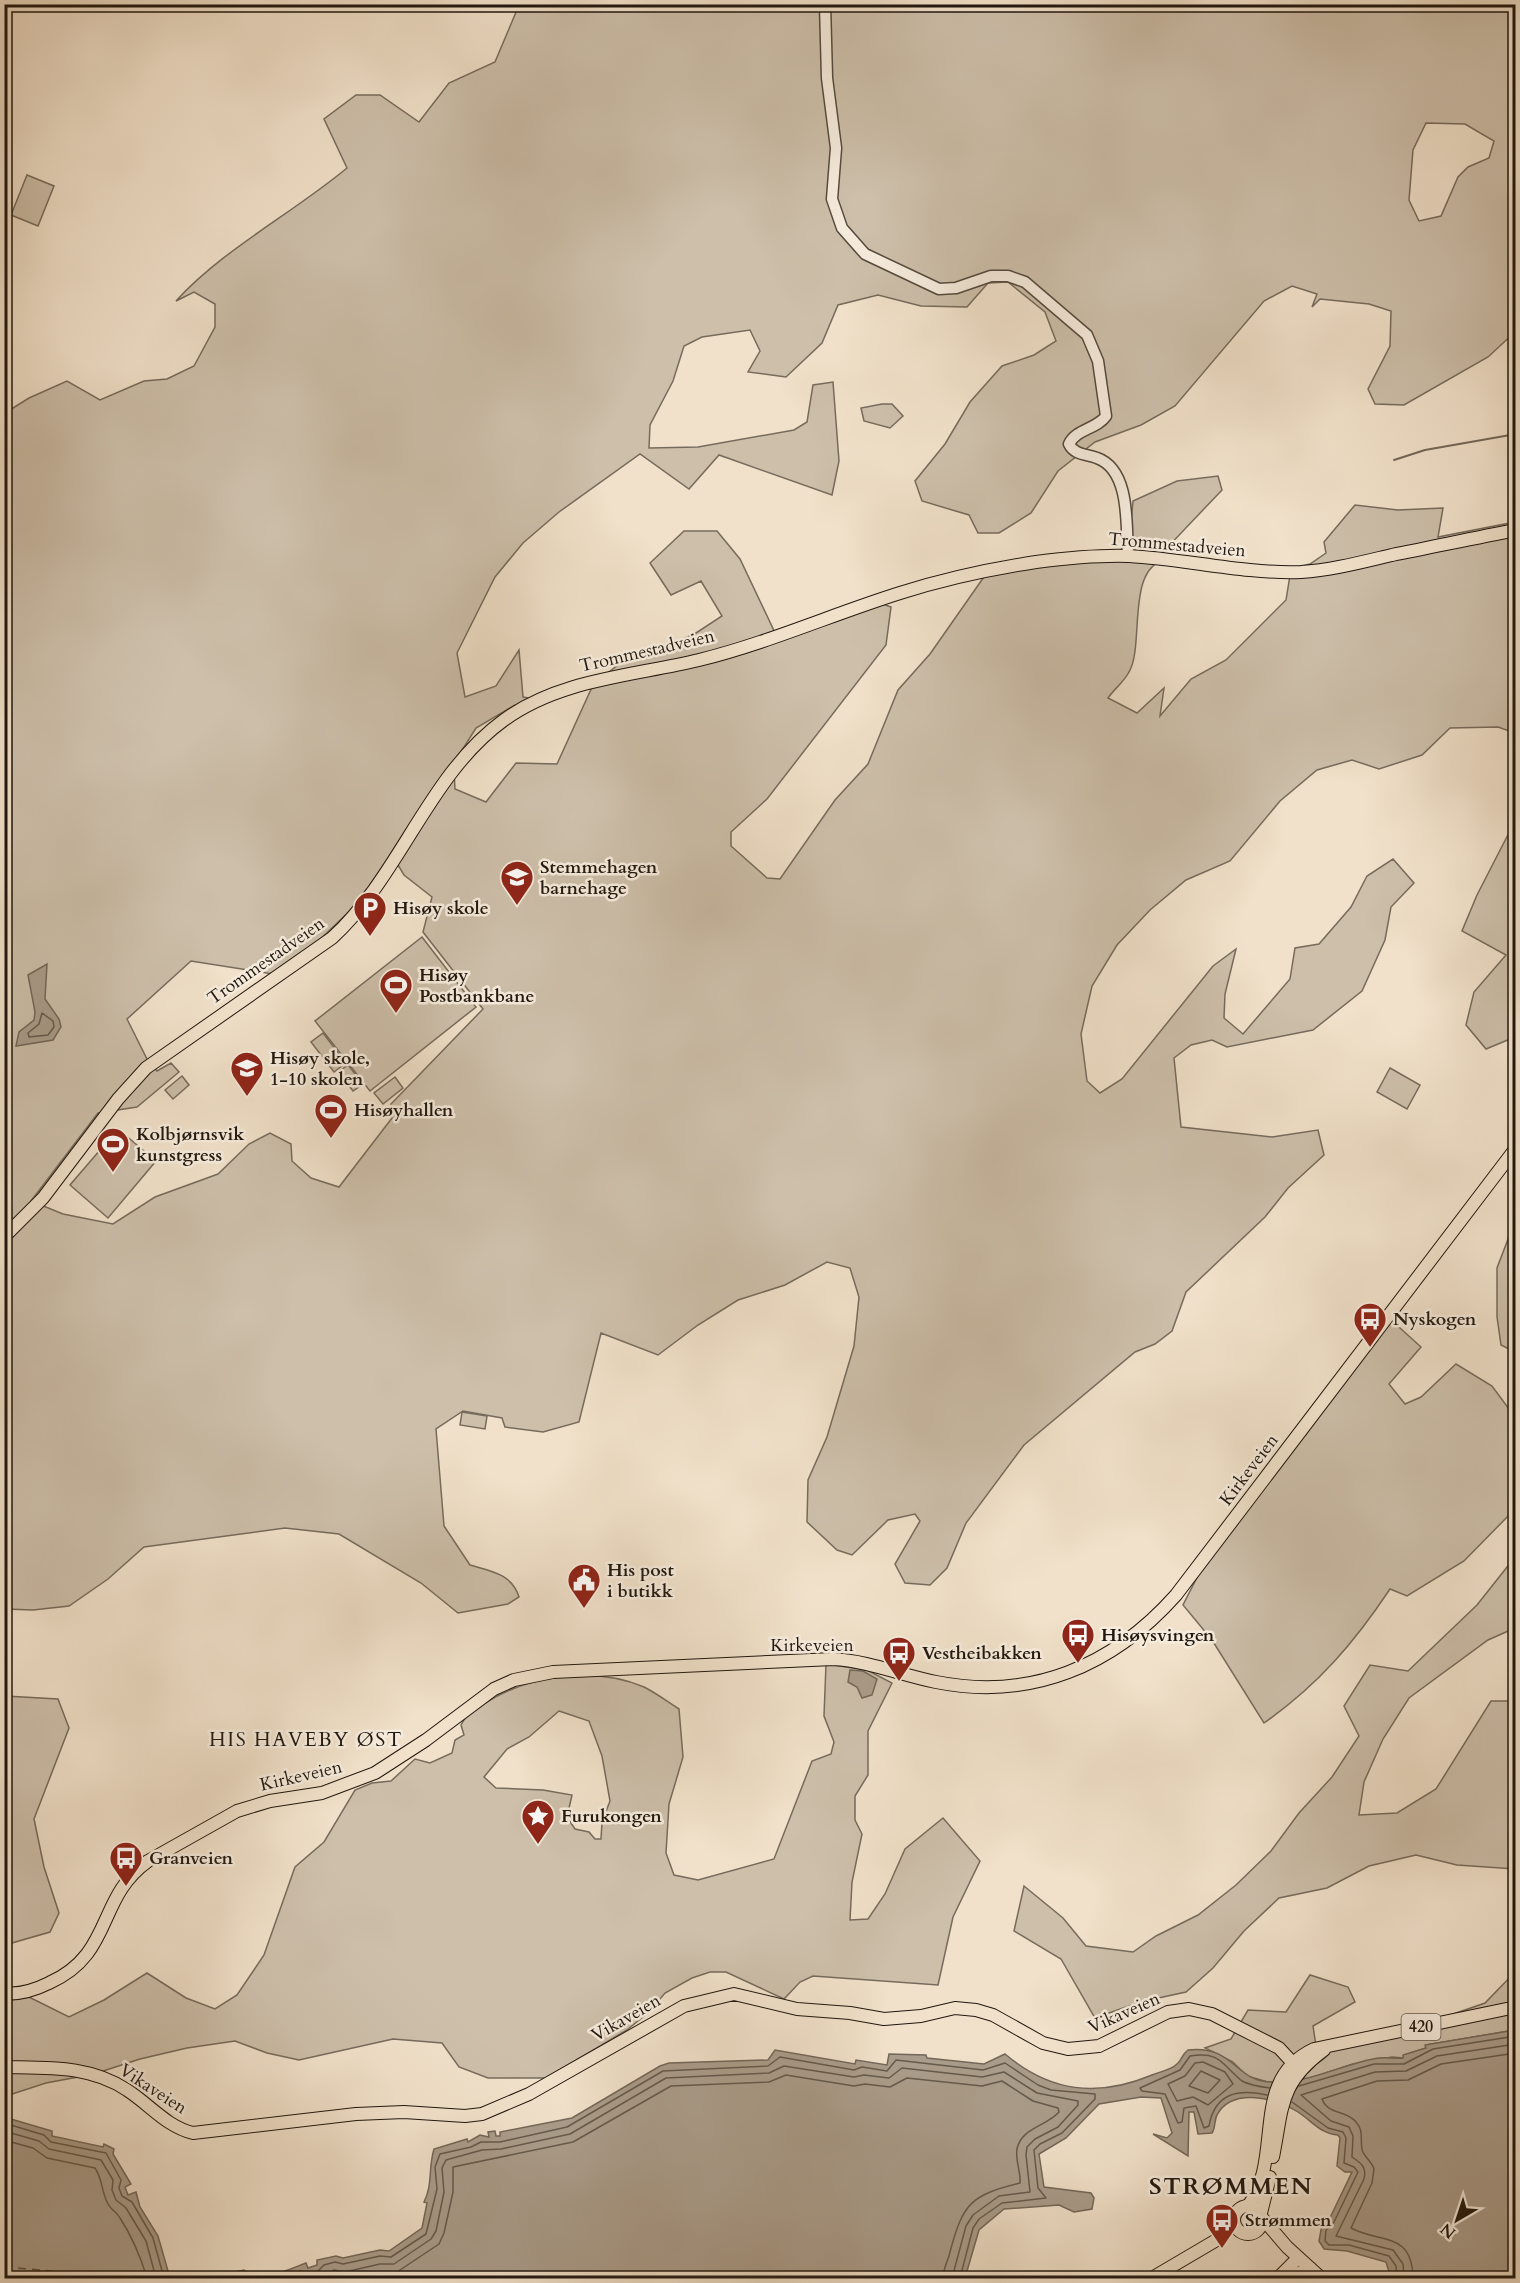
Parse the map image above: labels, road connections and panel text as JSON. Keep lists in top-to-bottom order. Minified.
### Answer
{"streets":{"main road":["Trommestadveien","Kirkeveien","Vikaveien","420"]},"crossings":[["Vikaveien","420"]],"districts":["HIS HAVEBY ØST","STRØMMEN"],"places":{"school or university":["Stemmehagen barnehage","Hisøy skole, 1-10 skolen"],"parking":["Hisøy skole"],"sports":["Hisøy Postbankbane","Hisøyhallen","Kolbjørnsvik kunstgress"],"bus stop":["Nyskogen","Hisøysvingen","Vestheibakken","Granveien","Strømmen"],"public building":["His post i butikk"],"place":["Furukongen"]},"north":"bottom left"}
